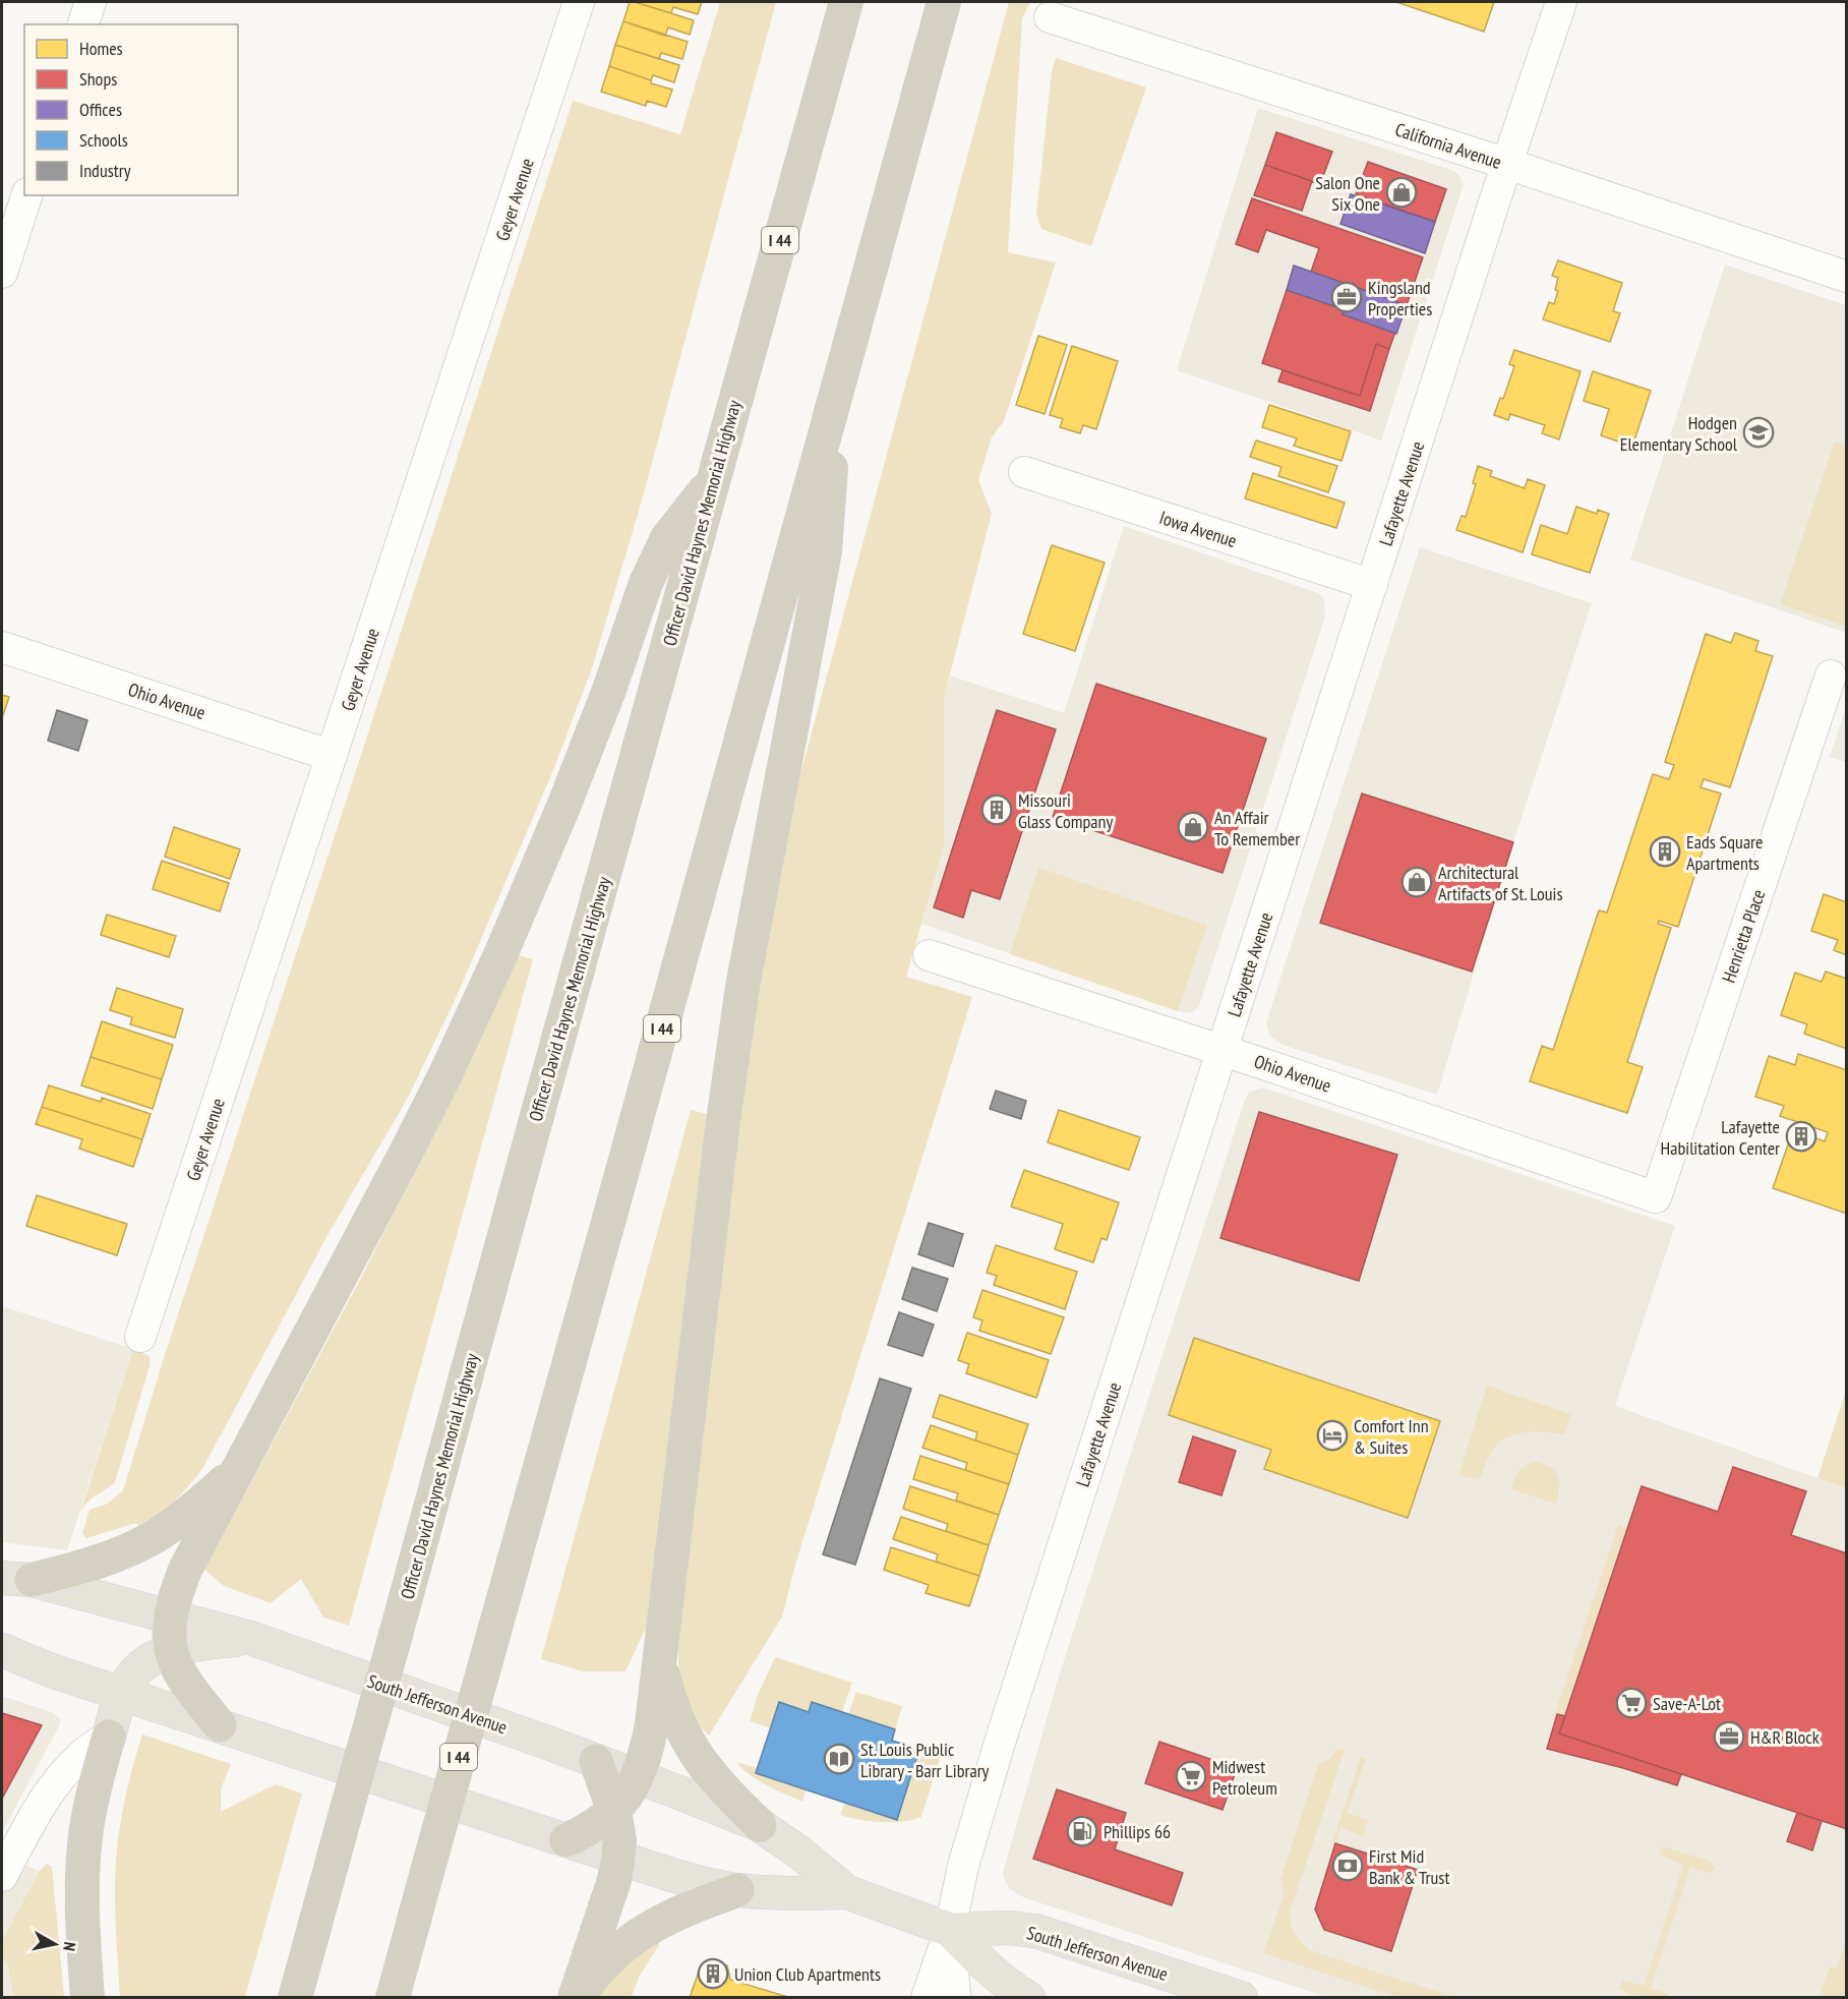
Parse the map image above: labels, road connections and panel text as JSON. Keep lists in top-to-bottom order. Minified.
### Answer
{"streets":{"highway":["I 44","Officer David Haynes Memorial Highway"],"main road":["South Jefferson Avenue"],"street":["California Avenue","Geyer Avenue","Lafayette Avenue","Iowa Avenue","Ohio Avenue","Henrietta Place"]},"crossings":[["California Avenue","Lafayette Avenue"],["Geyer Avenue","Ohio Avenue"],["Lafayette Avenue","Iowa Avenue"],["Lafayette Avenue","Ohio Avenue"],["Lafayette Avenue","South Jefferson Avenue"],["Ohio Avenue","Henrietta Place"]],"places":{"shop":["Salon One Six One","An Affair To Remember","Architectural Artifacts of St. Louis"],"office":["Kingsland Properties","H&R Block"],"school or university":["Hodgen Elementary School"],"building":["Missouri Glass Company","Eads Square Apartments","Lafayette Habilitation Center","Union Club Apartments"],"hotel":["Comfort Inn & Suites"],"supermarket":["Save-A-Lot","Midwest Petroleum"],"library":["St. Louis Public Library - Barr Library"],"fuel station":["Phillips 66"],"bank":["First Mid Bank & Trust"]},"legend":["Homes","Shops","Offices","Schools","Industry"],"north":"right"}
